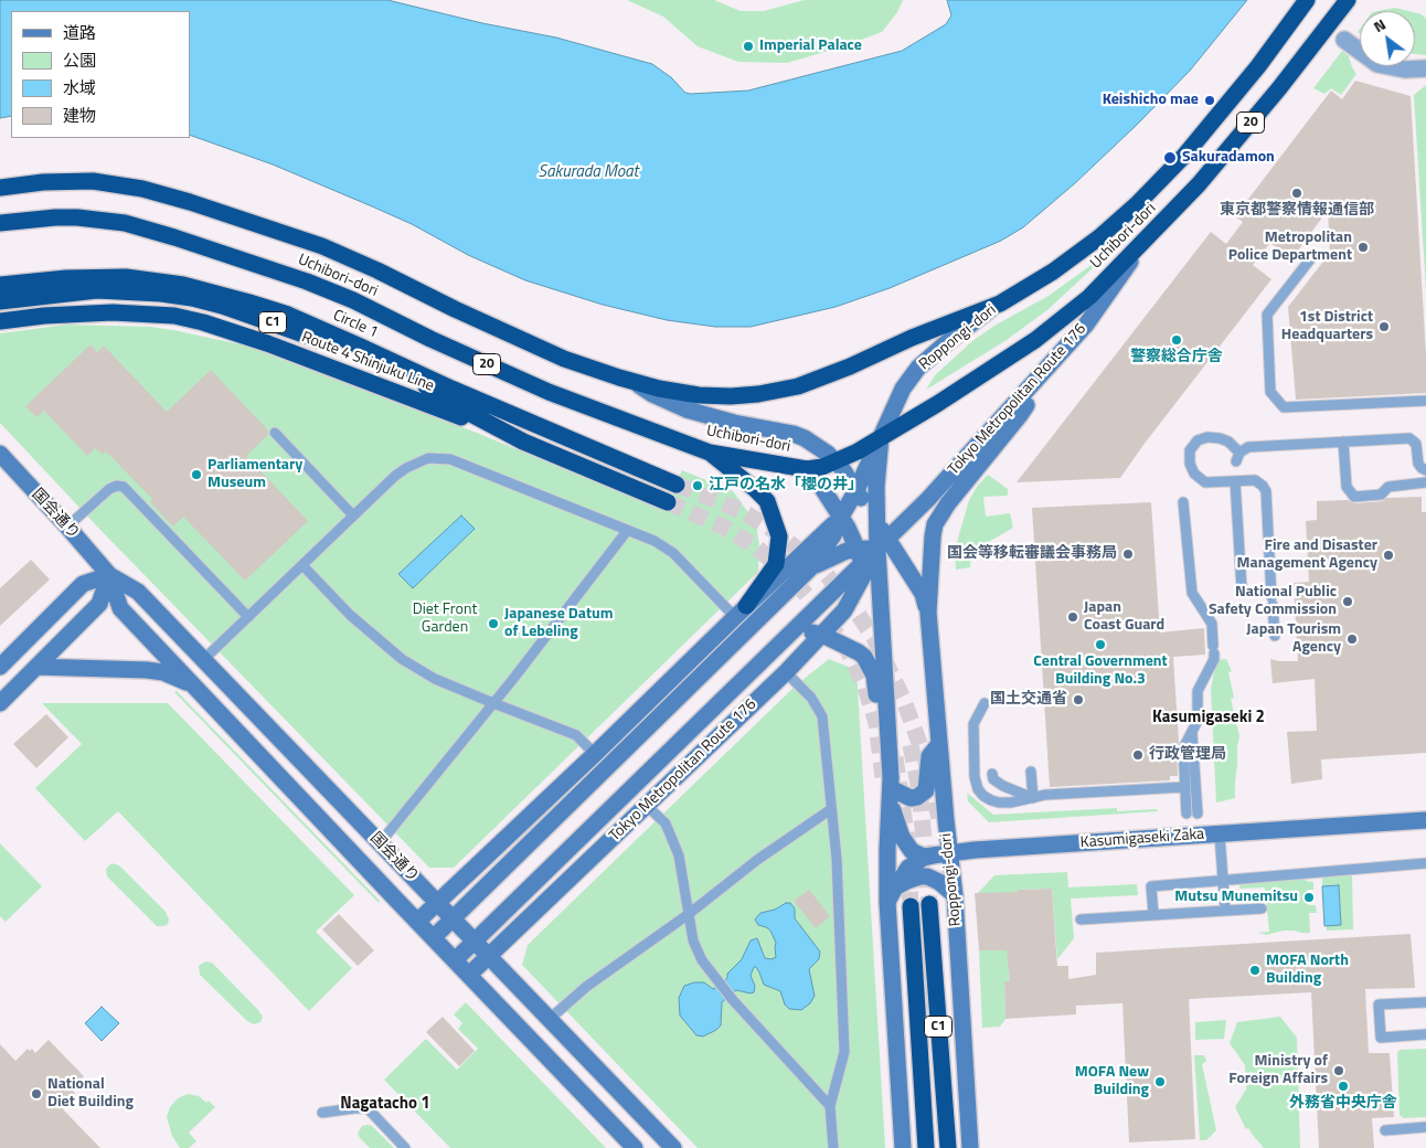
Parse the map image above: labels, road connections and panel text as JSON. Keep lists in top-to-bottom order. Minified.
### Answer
{"streets":{"highway":["20","Uchibori-dori","C1","Circle 1","Route 4 Shinjuku Line"],"main road":["Roppongi-dori","Tokyo Metropolitan Route 176","国会通り","Kasumigaseki Zaka"]},"crossings":[["Uchibori-dori","Roppongi-dori"],["Uchibori-dori","Tokyo Metropolitan Route 176"],["C1","Circle 1"],["C1","Route 4 Shinjuku Line"],["Circle 1","Route 4 Shinjuku Line"],["Roppongi-dori","Kasumigaseki Zaka"],["Tokyo Metropolitan Route 176","国会通り"]],"districts":["Kasumigaseki 2","Nagatacho 1"],"water":["Sakurada Moat"],"parks":["Diet Front Garden"],"places":["Imperial Palace","Keishicho mae","Sakuradamon","東京都警察情報通信部","Metropolitan Police Department","1st District Headquarters","警察総合庁舎","Parliamentary Museum","江戸の名水「櫻の井」","国会等移転審議会事務局","Fire and Disaster Management Agency","National Public Safety Commission","Japan Coast Guard","Japanese Datum of Lebeling","Japan Tourism Agency","Central Government Building No.3","国土交通省","行政管理局","Mutsu Munemitsu","MOFA North Building","Ministry of Foreign Affairs","MOFA New Building","外務省中央庁舎","National Diet Building"],"legend":["道路","公園","水域","建物"],"north":"top left"}
